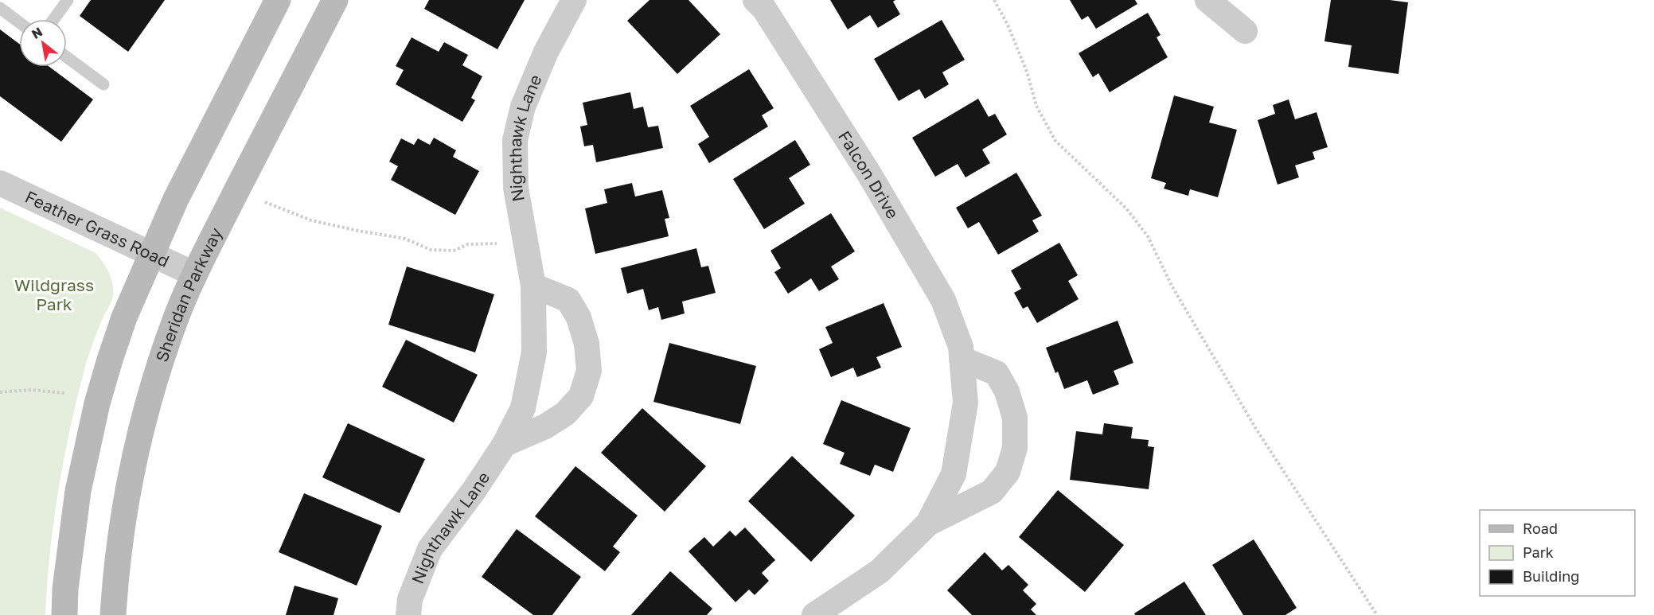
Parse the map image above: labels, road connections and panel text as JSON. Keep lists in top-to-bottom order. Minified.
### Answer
{"streets":{"main road":["Sheridan Parkway"],"street":["Nighthawk Lane","Falcon Drive","Feather Grass Road"]},"crossings":[["Feather Grass Road","Sheridan Parkway"]],"parks":["Wildgrass Park"],"legend":["Road","Park","Building"],"north":"top left"}
